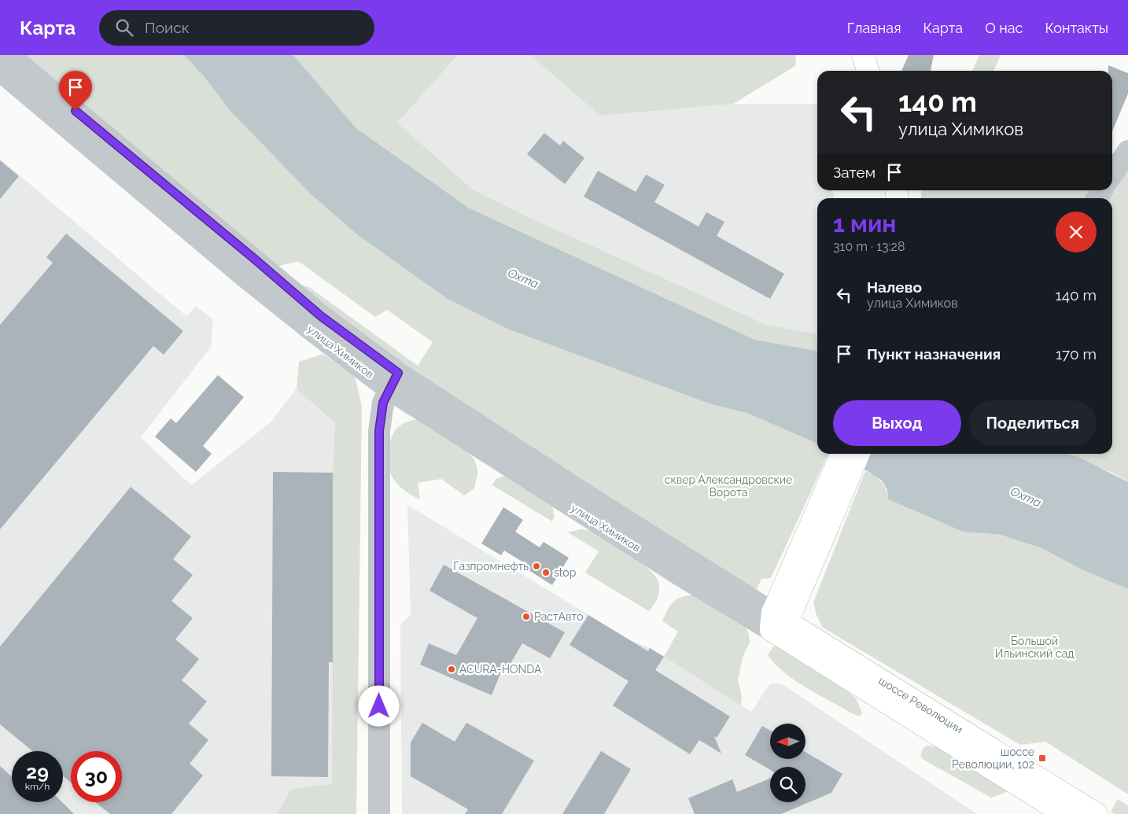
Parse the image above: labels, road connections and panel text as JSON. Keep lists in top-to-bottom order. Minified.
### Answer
{"streets":{"main road":["шоссе Революции"],"street":["улица Химиков"]},"crossings":[["улица Химиков","шоссе Революции"]],"water":["Охта"],"parks":["сквер Александровские Ворота","Большой Ильинский сад"],"places":{"other":["Газпромнефть","stop","РастАвто","ACURA-HONDA"],"transit":["шоссе Революции, 102"]},"north":"left","page":{"header":"Карта","search":"Поиск","nav":["Главная","Карта","О нас","Контакты"],"turn":["140 m","улица Химиков"],"then":"Затем","heading":["1 мин","310 m · 13:28"],"list":[{"name":"Налево","note":"улица Химиков","value":"140 m"},{"name":"Пункт назначения","value":"170 m"}],"buttons":["Выход","Поделиться"],"speed":"29 km/h","limit":"30"}}
